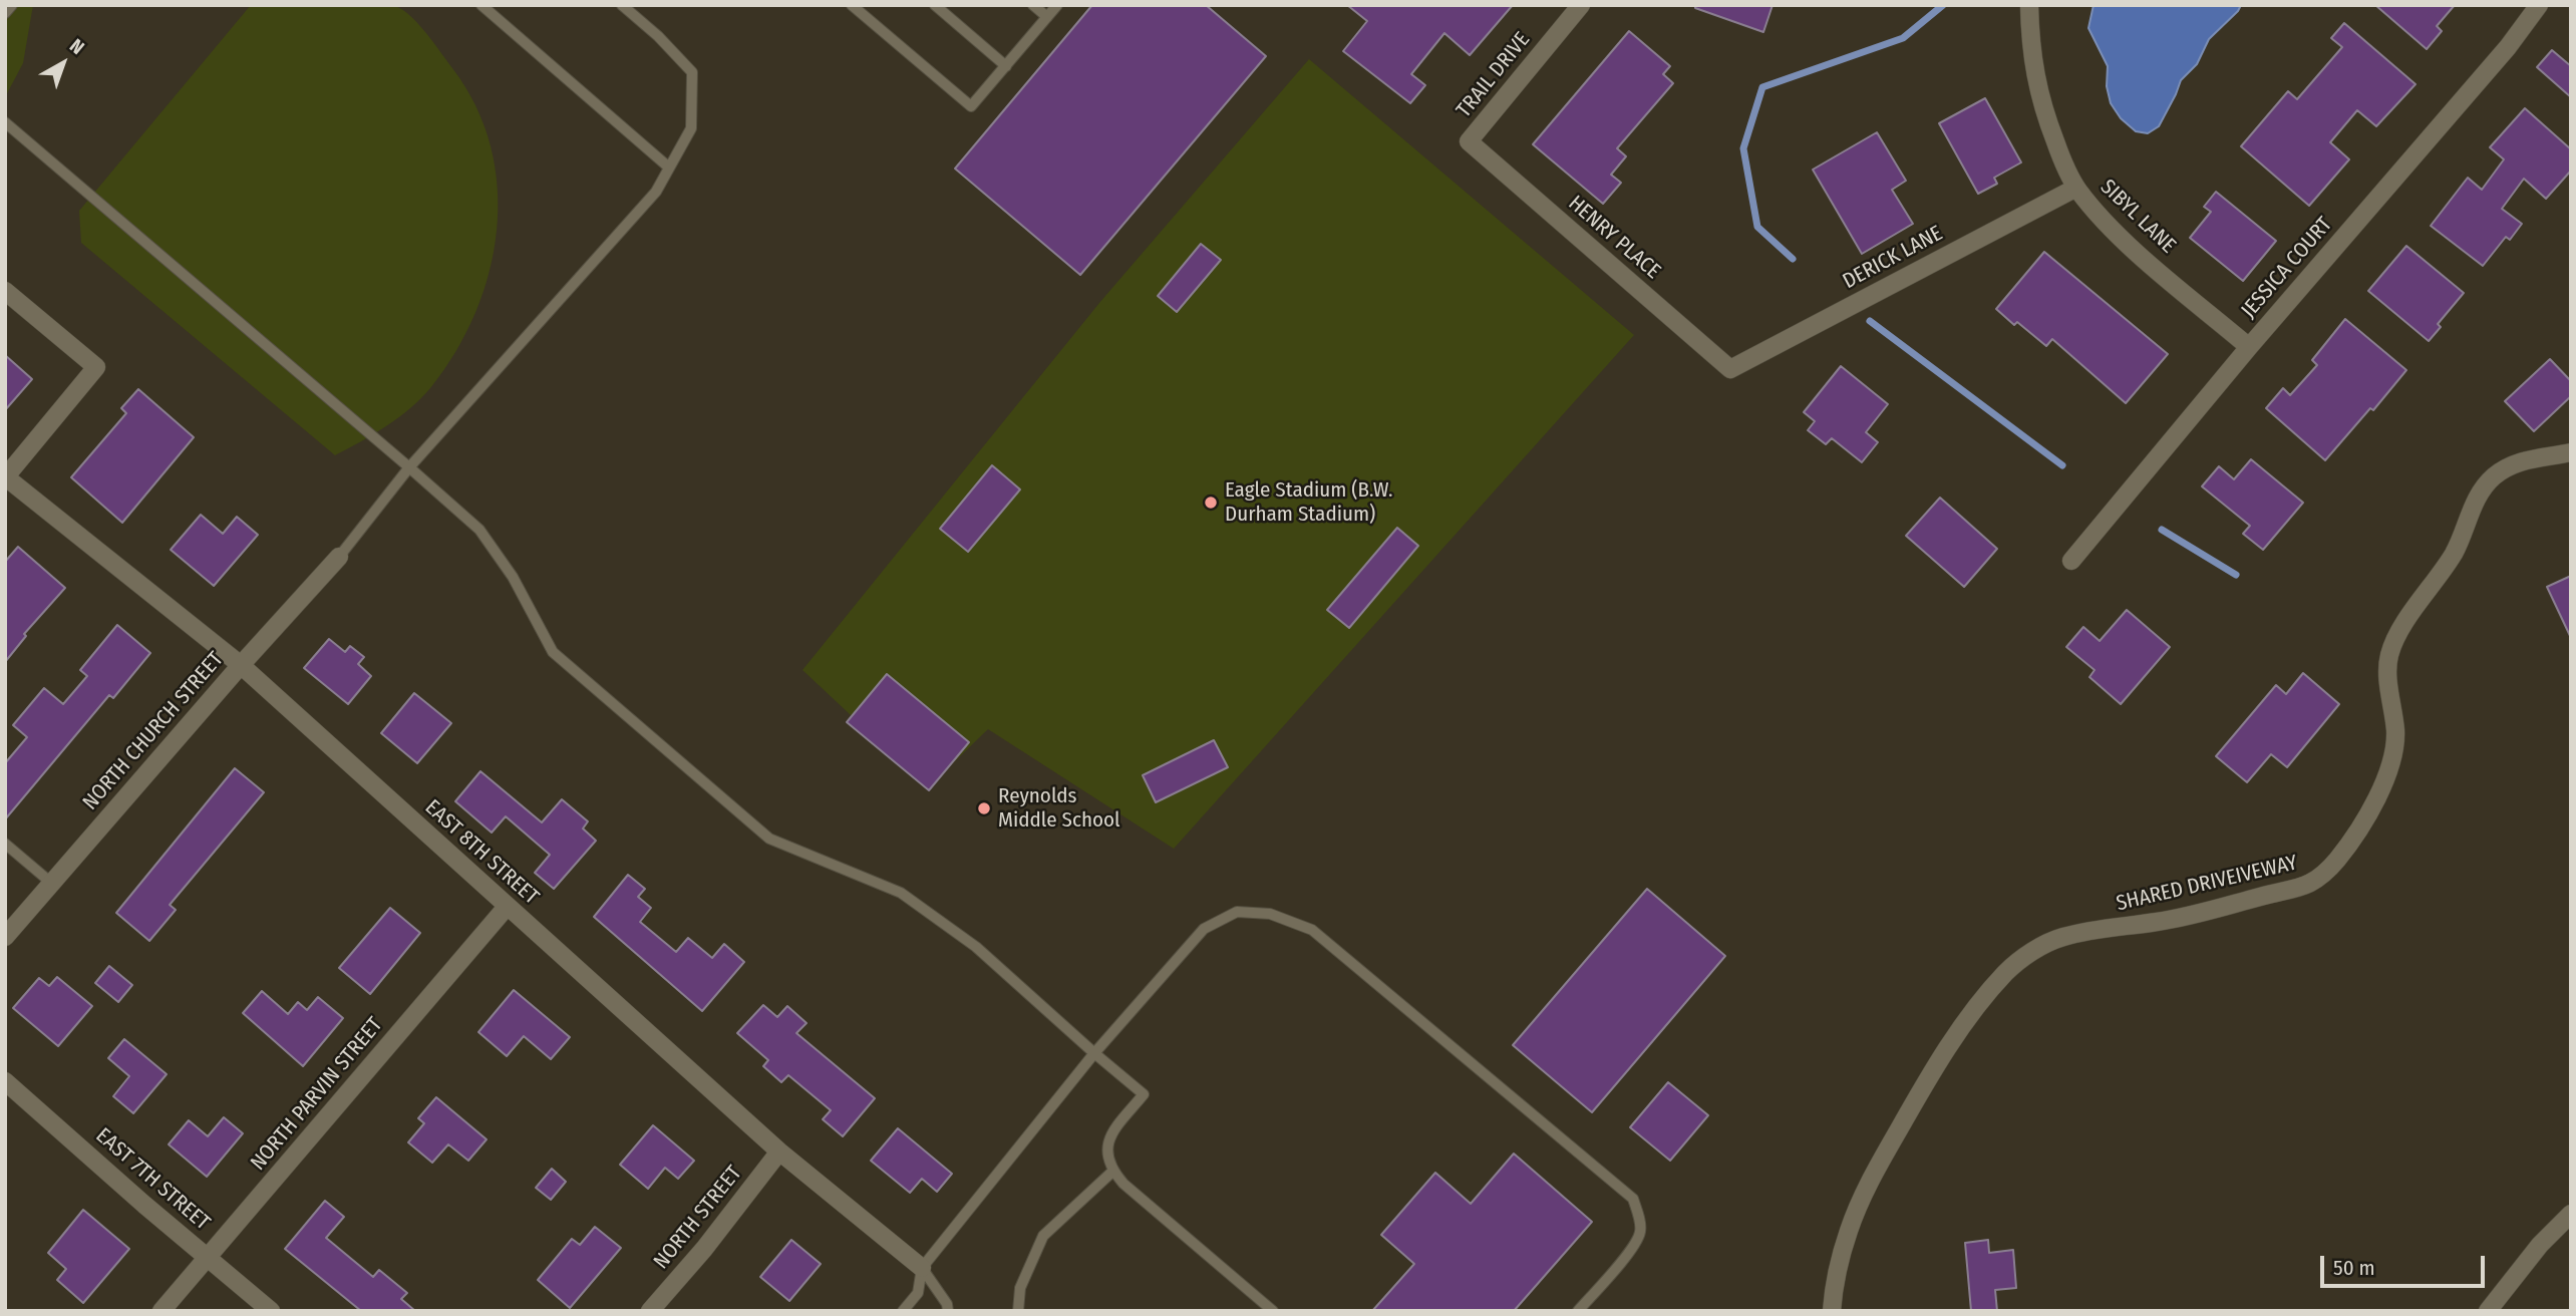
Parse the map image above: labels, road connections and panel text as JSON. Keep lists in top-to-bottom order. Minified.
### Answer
{"streets":{"street":["TRAIL DRIVE","SIBYL LANE","HENRY PLACE","DERICK LANE","JESSICA COURT","NORTH CHURCH STREET","EAST 8TH STREET","SHARED DRIVEIVEWAY","NORTH PARVIN STREET","EAST 7TH STREET","NORTH STREET"]},"crossings":[["TRAIL DRIVE","HENRY PLACE"],["SIBYL LANE","DERICK LANE"],["SIBYL LANE","JESSICA COURT"],["HENRY PLACE","DERICK LANE"],["NORTH CHURCH STREET","EAST 8TH STREET"],["EAST 8TH STREET","NORTH PARVIN STREET"],["EAST 8TH STREET","NORTH STREET"],["NORTH PARVIN STREET","EAST 7TH STREET"]],"places":["Eagle Stadium (B.W. Durham Stadium)","Reynolds Middle School"],"scale_bar":"50 m","north":"top right"}
